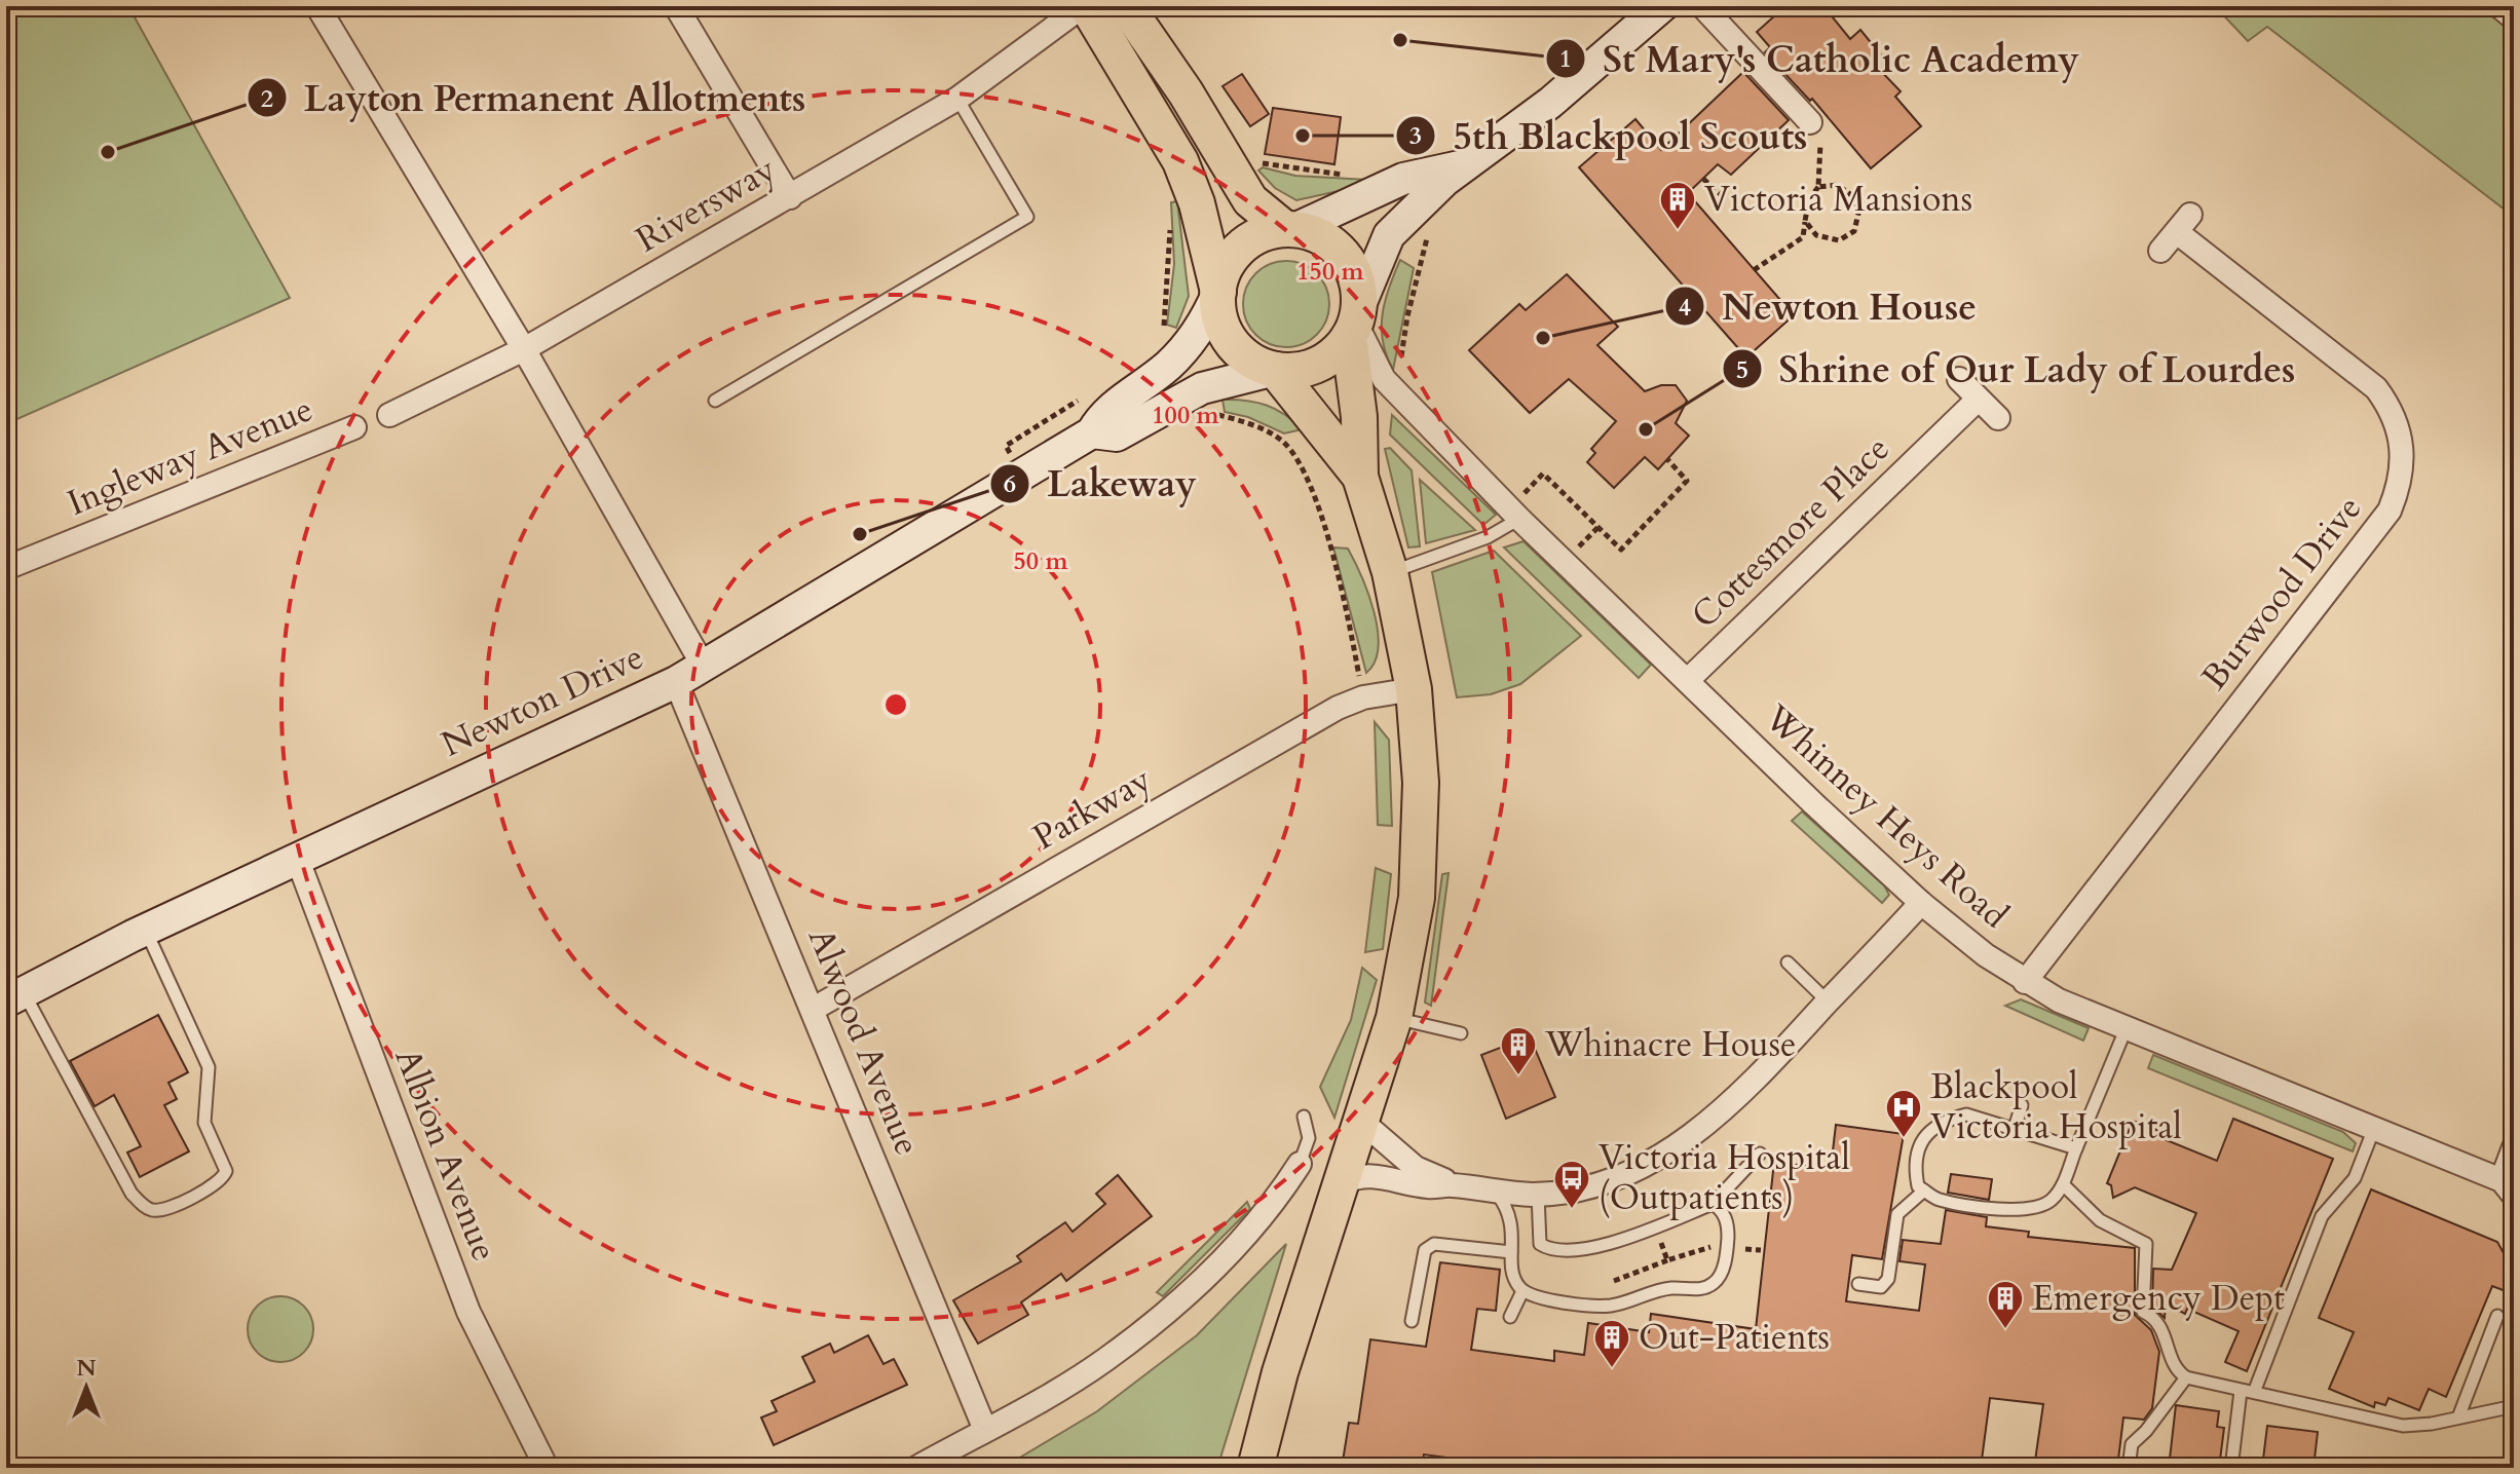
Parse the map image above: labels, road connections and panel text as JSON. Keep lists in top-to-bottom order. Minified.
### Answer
{"streets":{"main road":["Newton Drive"],"street":["Riversway","Ingleway Avenue","Cottesmore Place","Burwood Drive","Parkway","Whinney Heys Road","Alwood Avenue","Albion Avenue"]},"crossings":[["Cottesmore Place","Whinney Heys Road"],["Burwood Drive","Whinney Heys Road"],["Newton Drive","Whinney Heys Road"],["Newton Drive","Alwood Avenue"],["Newton Drive","Albion Avenue"],["Parkway","Alwood Avenue"]],"places":{"other":["St Mary's Catholic Academy","5th Blackpool Scouts","Layton Permanent Allotments","Newton House","Shrine of Our Lady of Lourdes","Lakeway"],"building":["Victoria Mansions","Whinacre House","Emergency Dept","Out-Patients"],"hospital":["Blackpool Victoria Hospital"],"bus stop":["Victoria Hospital (Outpatients)"]},"north":"top","rings":["150 m","100 m","50 m"]}
